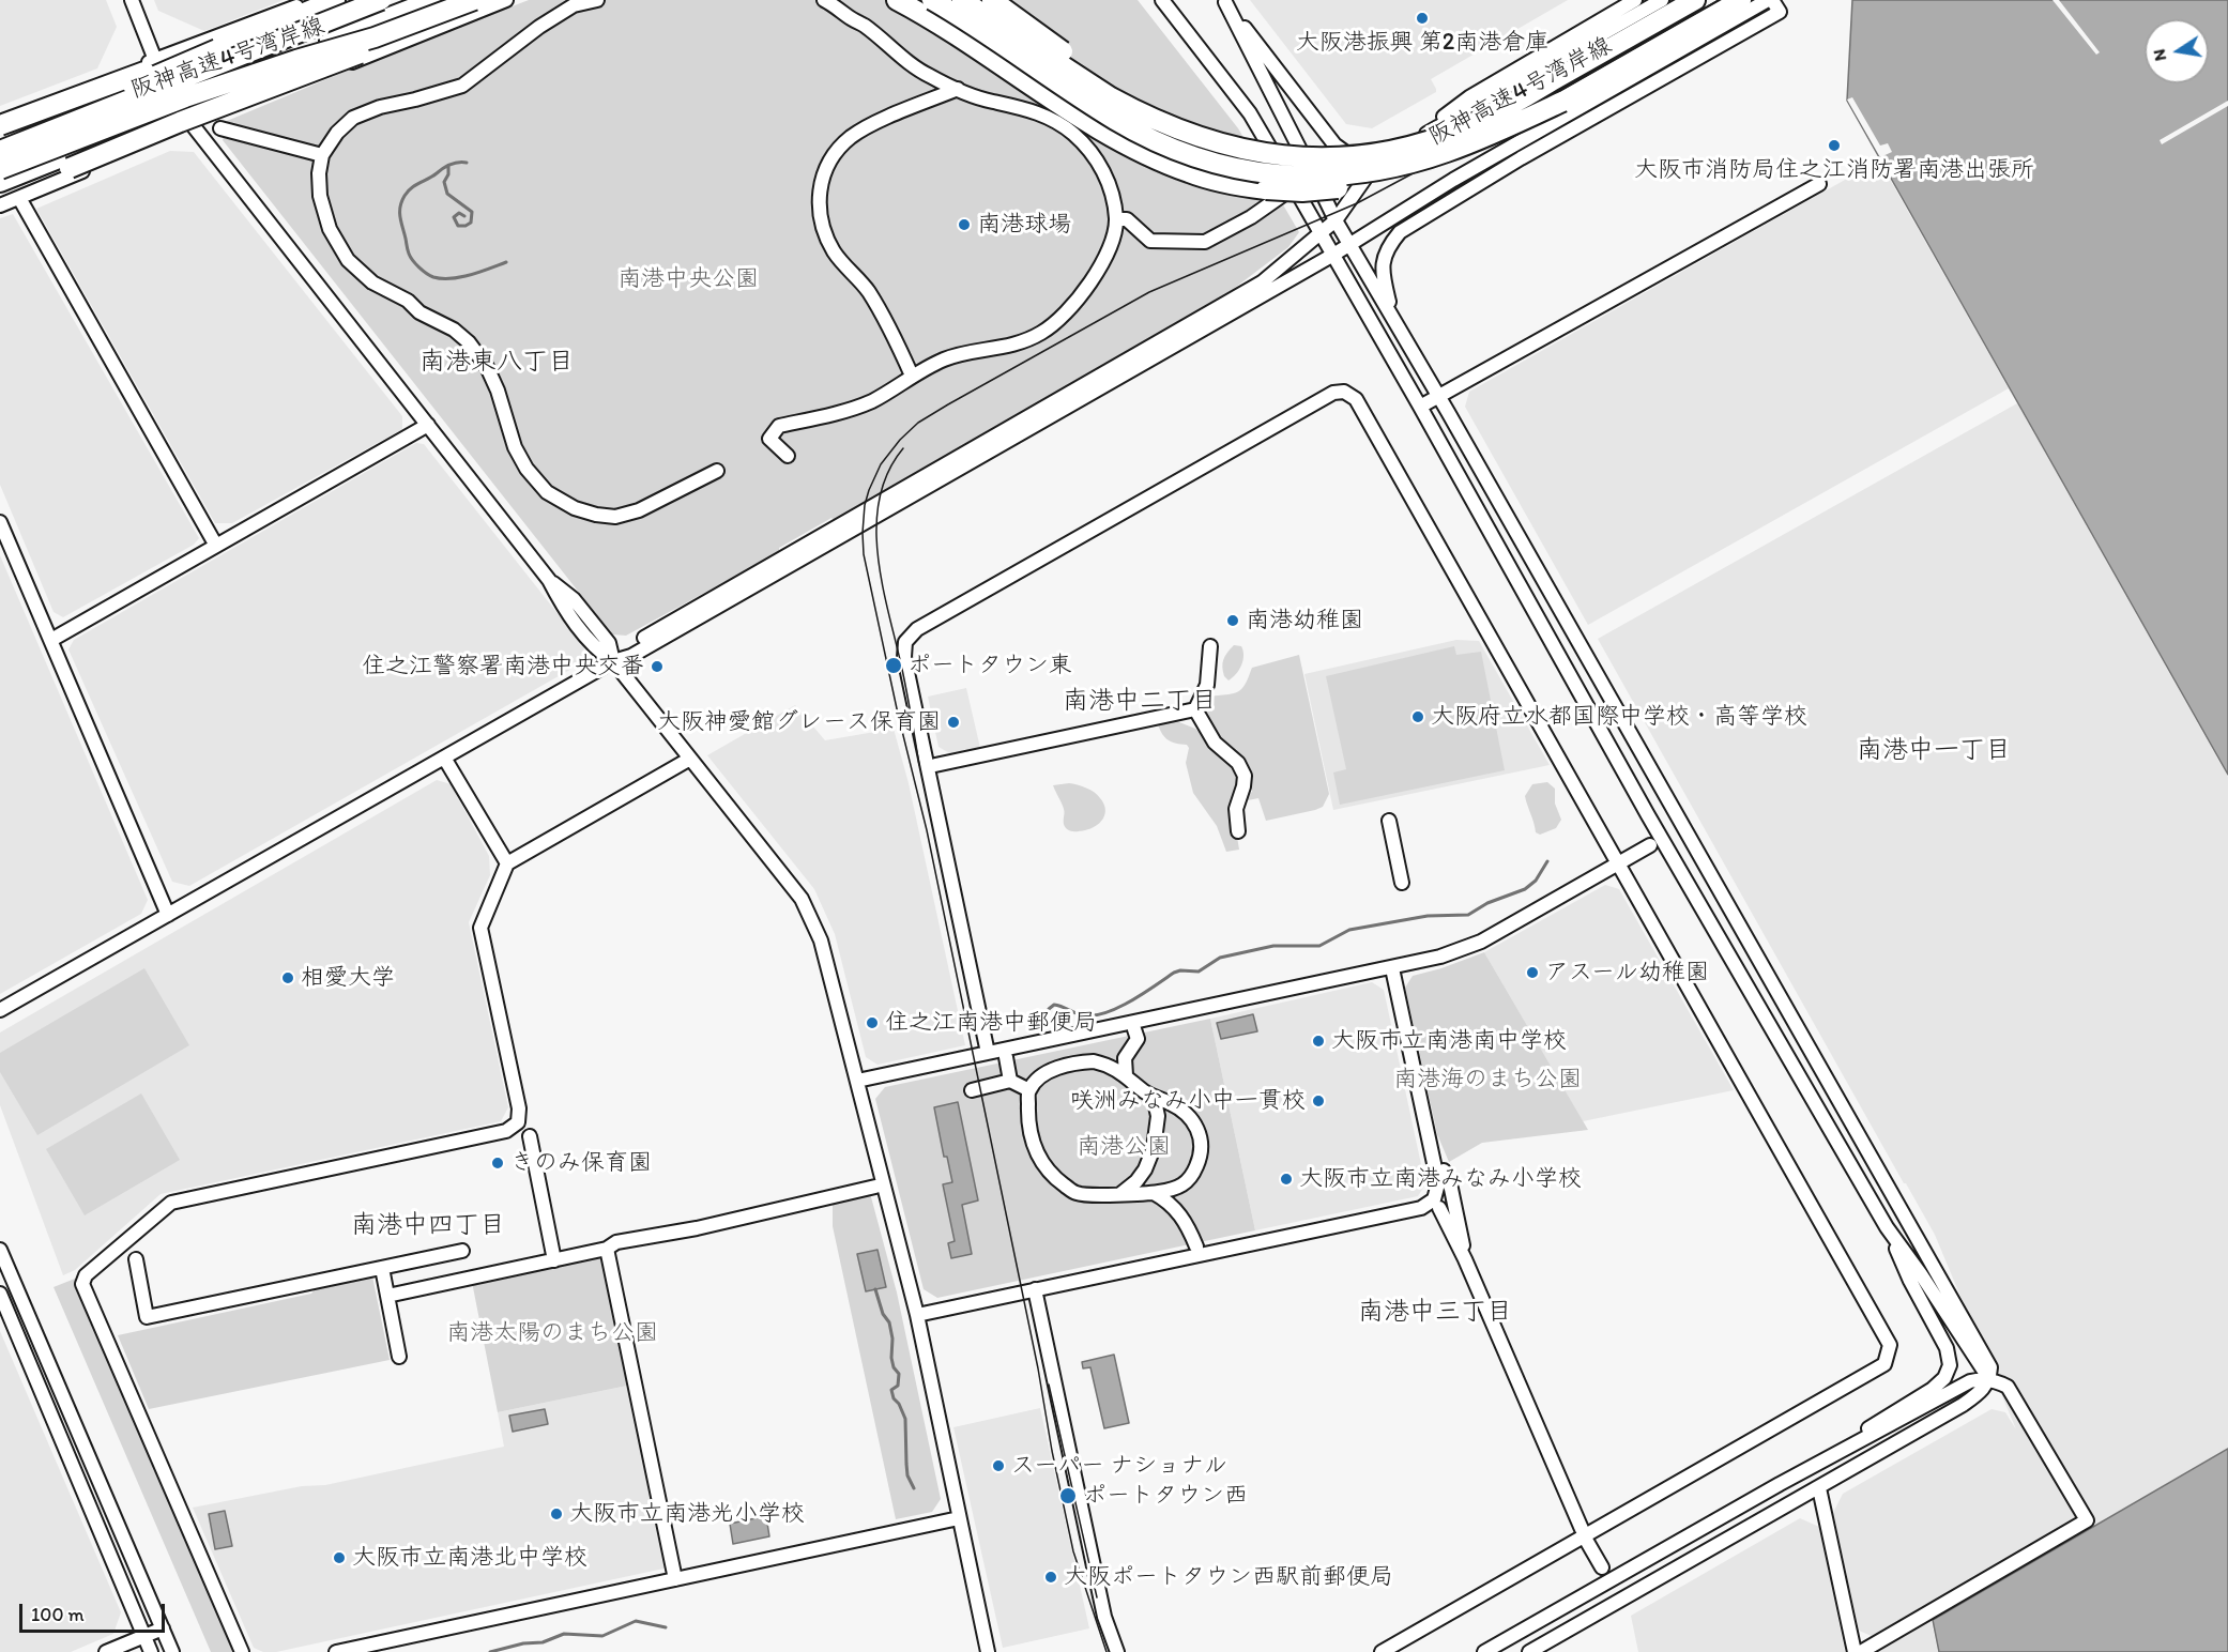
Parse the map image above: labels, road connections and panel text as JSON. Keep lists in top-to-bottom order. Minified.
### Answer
{"streets":{"highway":["阪神高速4号湾岸線"]},"districts":["南港東八丁目","南港中二丁目","南港中一丁目","南港中四丁目","南港中三丁目"],"parks":["南港中央公園","南港海のまち公園","南港公園","南港太陽のまち公園"],"places":["大阪港振興 第2南港倉庫","大阪市消防局住之江消防署南港出張所","南港球場","南港幼稚園","ポートタウン東","住之江警察署南港中央交番","大阪府立水都国際中学校・高等学校","大阪神愛館グレース保育園","アスール幼稚園","相愛大学","住之江南港中郵便局","大阪市立南港南中学校","咲洲みなみ小中一貫校","きのみ保育園","大阪市立南港みなみ小学校","スーパー ナショナル","ポートタウン西","大阪市立南港光小学校","大阪市立南港北中学校","大阪ポートタウン西駅前郵便局"],"scale_bar":"100 m","north":"left"}
